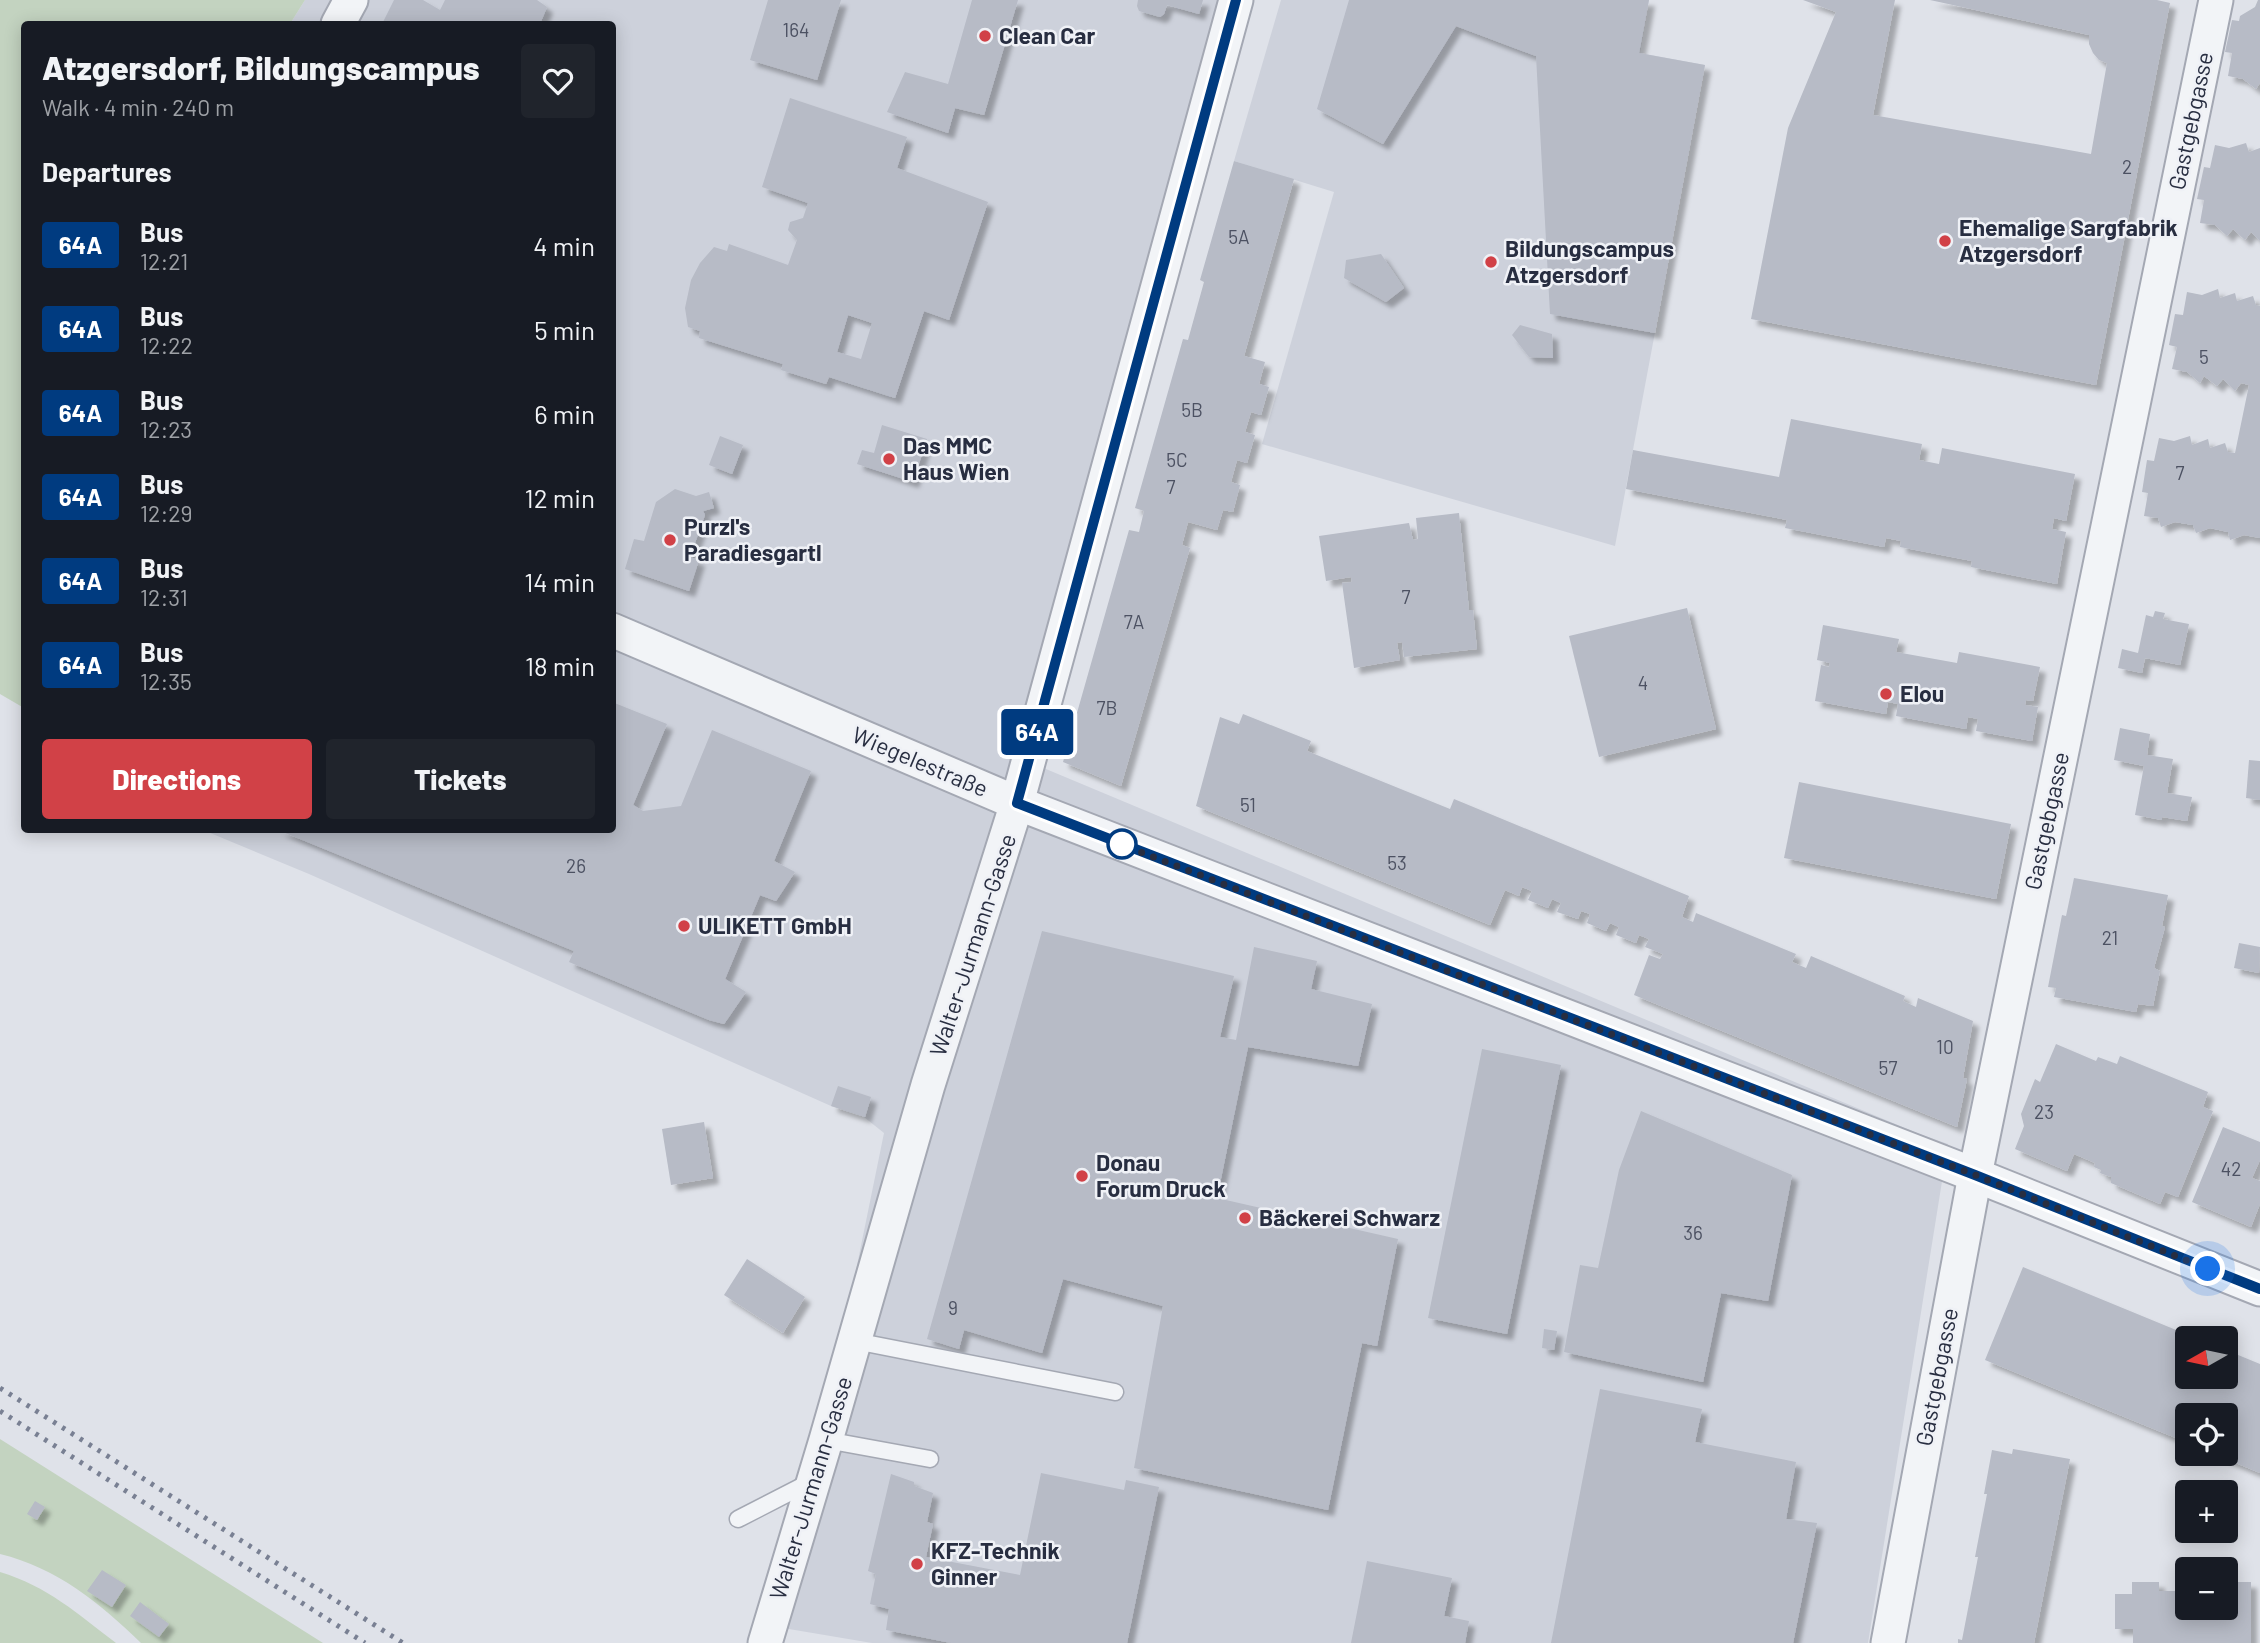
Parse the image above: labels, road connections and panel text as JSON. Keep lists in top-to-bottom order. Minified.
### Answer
{"streets":{"street":["Gastgebgasse","Wiegelestraße","Walter-Jurmann-Gasse"]},"crossings":[["Gastgebgasse","Wiegelestraße"],["Wiegelestraße","Walter-Jurmann-Gasse"]],"places":["Clean Car","Ehemalige Sargfabrik Atzgersdorf","Bildungscampus Atzgersdorf","Das MMC Haus Wien","Purzl's Paradiesgartl","Elou","ULIKETT GmbH","Donau Forum Druck","Bäckerei Schwarz","KFZ-Technik Ginner"],"lines":["bus line 64A"],"house_numbers":["164","2","5A","5","5B","5C","7","7","7","7A","4","7B","51","53","26","21","10","57","23","42","36","9"],"north":"left","page":{"on_map":"64A","heading":[["Atzgersdorf, Bildungscampus","Walk · 4 min · 240 m"],"Departures"],"list":[{"mark":"64A","name":"Bus","note":"12:21","value":"4 min"},{"mark":"64A","name":"Bus","note":"12:22","value":"5 min"},{"mark":"64A","name":"Bus","note":"12:23","value":"6 min"},{"mark":"64A","name":"Bus","note":"12:29","value":"12 min"},{"mark":"64A","name":"Bus","note":"12:31","value":"14 min"},{"mark":"64A","name":"Bus","note":"12:35","value":"18 min"}],"buttons":["Directions","Tickets"],"map_buttons":["+","−"]}}
